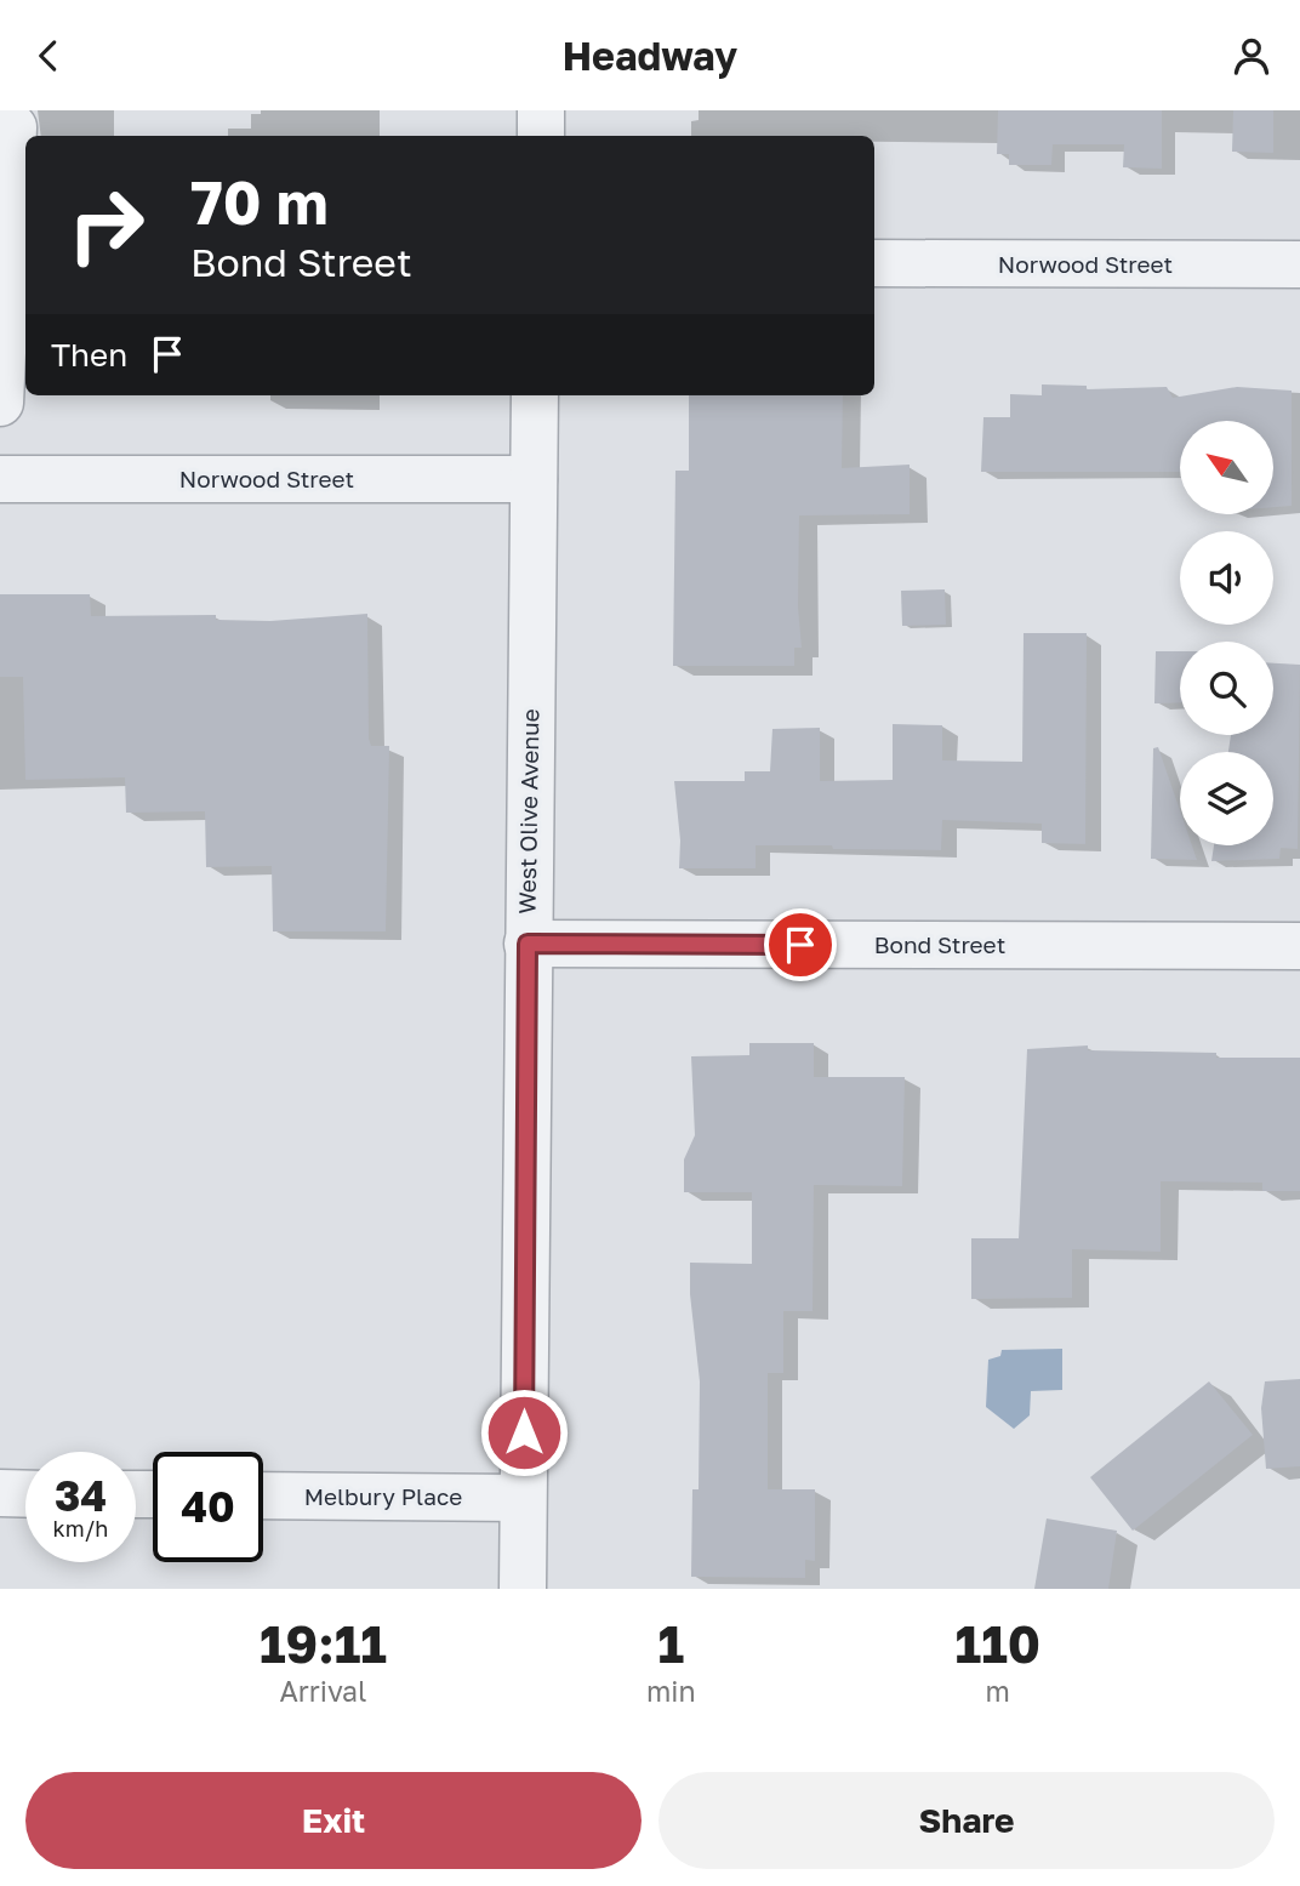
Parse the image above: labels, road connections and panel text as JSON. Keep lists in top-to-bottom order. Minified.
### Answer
{"streets":{"street":["Norwood Street","West Olive Avenue","Bond Street","Melbury Place"]},"crossings":[["Norwood Street","West Olive Avenue"],["West Olive Avenue","Bond Street"],["West Olive Avenue","Melbury Place"]],"north":"top left","page":{"header":"Headway","turn":["70 m","Bond Street"],"then":"Then","speed":"34 km/h","limit":"40","eta":["19:11","Arrival","1","min","110","m"],"buttons":["Exit","Share"]}}
